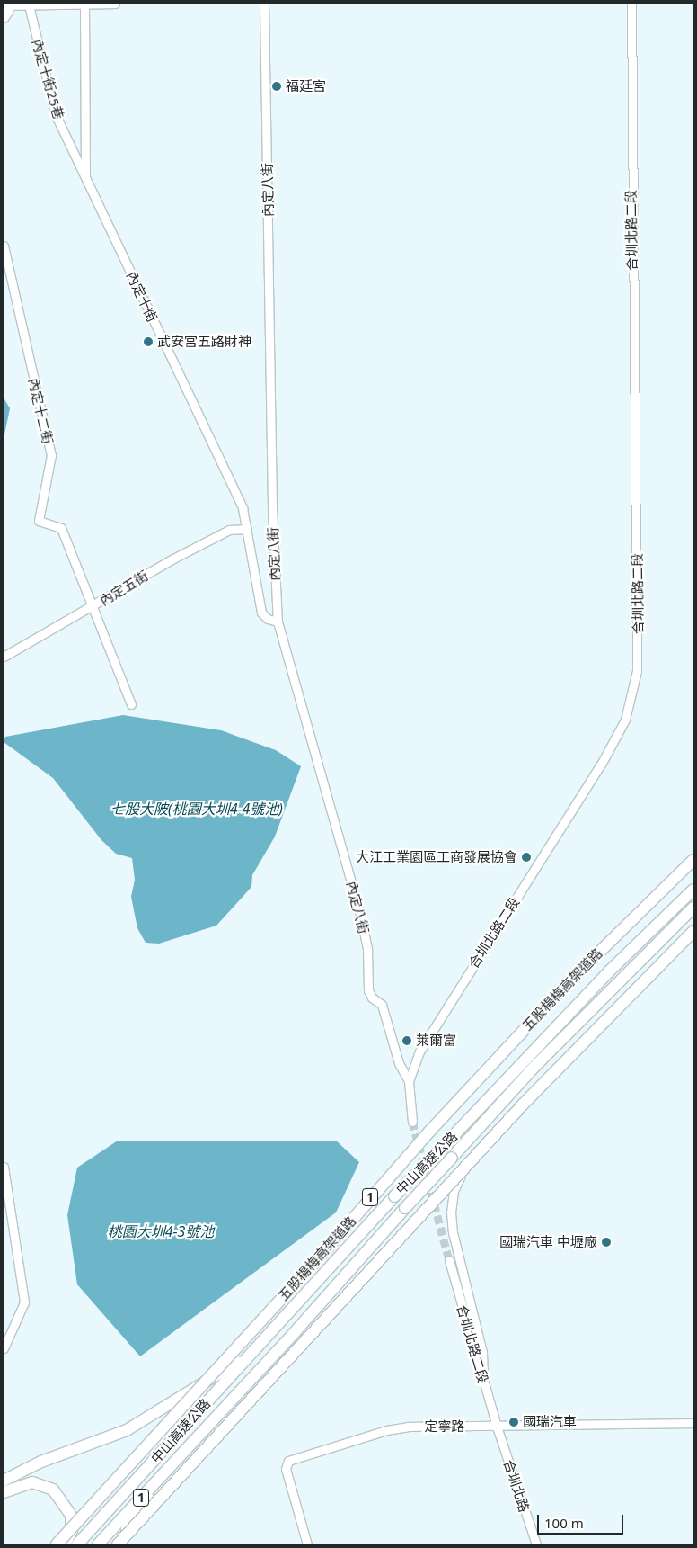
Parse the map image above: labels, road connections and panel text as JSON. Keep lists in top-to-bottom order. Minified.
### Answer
{"streets":{"highway":["五股楊梅高架道路","中山高速公路","1"],"street":["內定十街25巷","內定八街","合圳北路二段","內定十街","內定十二街","內定五街","定寧路","合圳北路"]},"crossings":[["內定十街25巷","內定十街"],["內定八街","合圳北路二段"],["內定八街","內定十街"],["合圳北路二段","定寧路"],["合圳北路二段","合圳北路"],["內定十街","內定五街"],["內定十二街","內定五街"],["定寧路","合圳北路"]],"water":["七股大陂(桃園大圳4-4號池)","桃園大圳4-3號池"],"places":["福廷宮","武安宮五路財神","大江工業園區工商發展協會","萊爾富","國瑞汽車 中壢廠","國瑞汽車"],"scale_bar":"100 m"}
